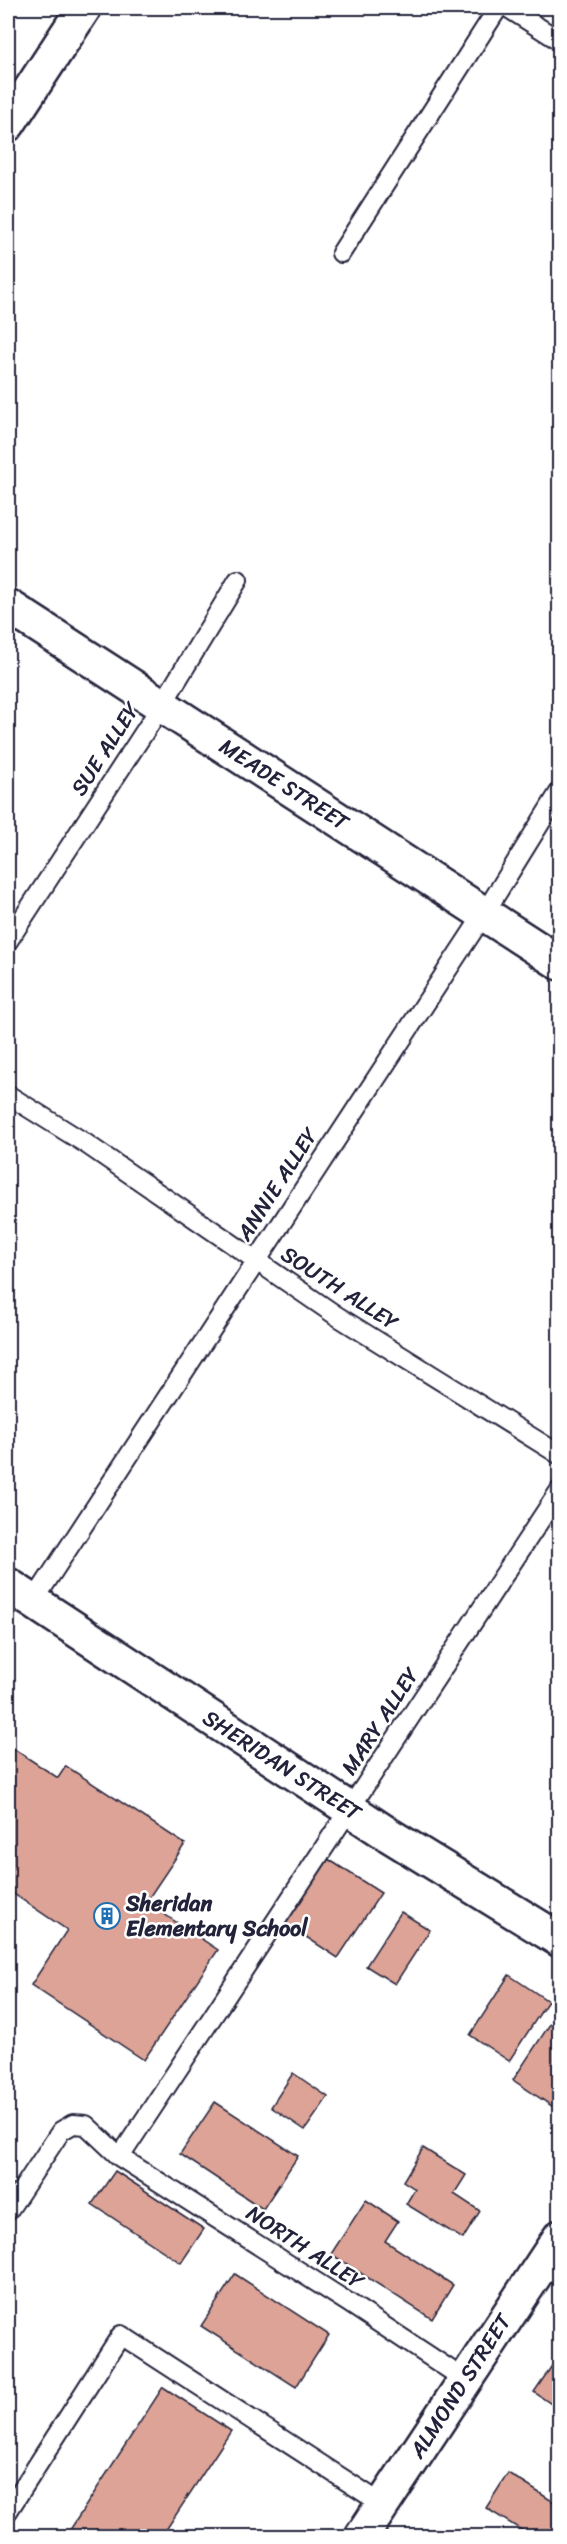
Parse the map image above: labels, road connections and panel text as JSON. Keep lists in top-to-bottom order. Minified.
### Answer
{"streets":{"street":["MEADE STREET","SHERIDAN STREET","ALMOND STREET"],"lane":["SUE ALLEY","ANNIE ALLEY","SOUTH ALLEY","MARY ALLEY","NORTH ALLEY"]},"crossings":[["SUE ALLEY","MEADE STREET"],["MEADE STREET","ANNIE ALLEY"],["ANNIE ALLEY","SOUTH ALLEY"],["ANNIE ALLEY","SHERIDAN STREET"],["MARY ALLEY","SHERIDAN STREET"],["MARY ALLEY","NORTH ALLEY"],["NORTH ALLEY","ALMOND STREET"]],"places":{"building":["Sheridan Elementary School"]}}
